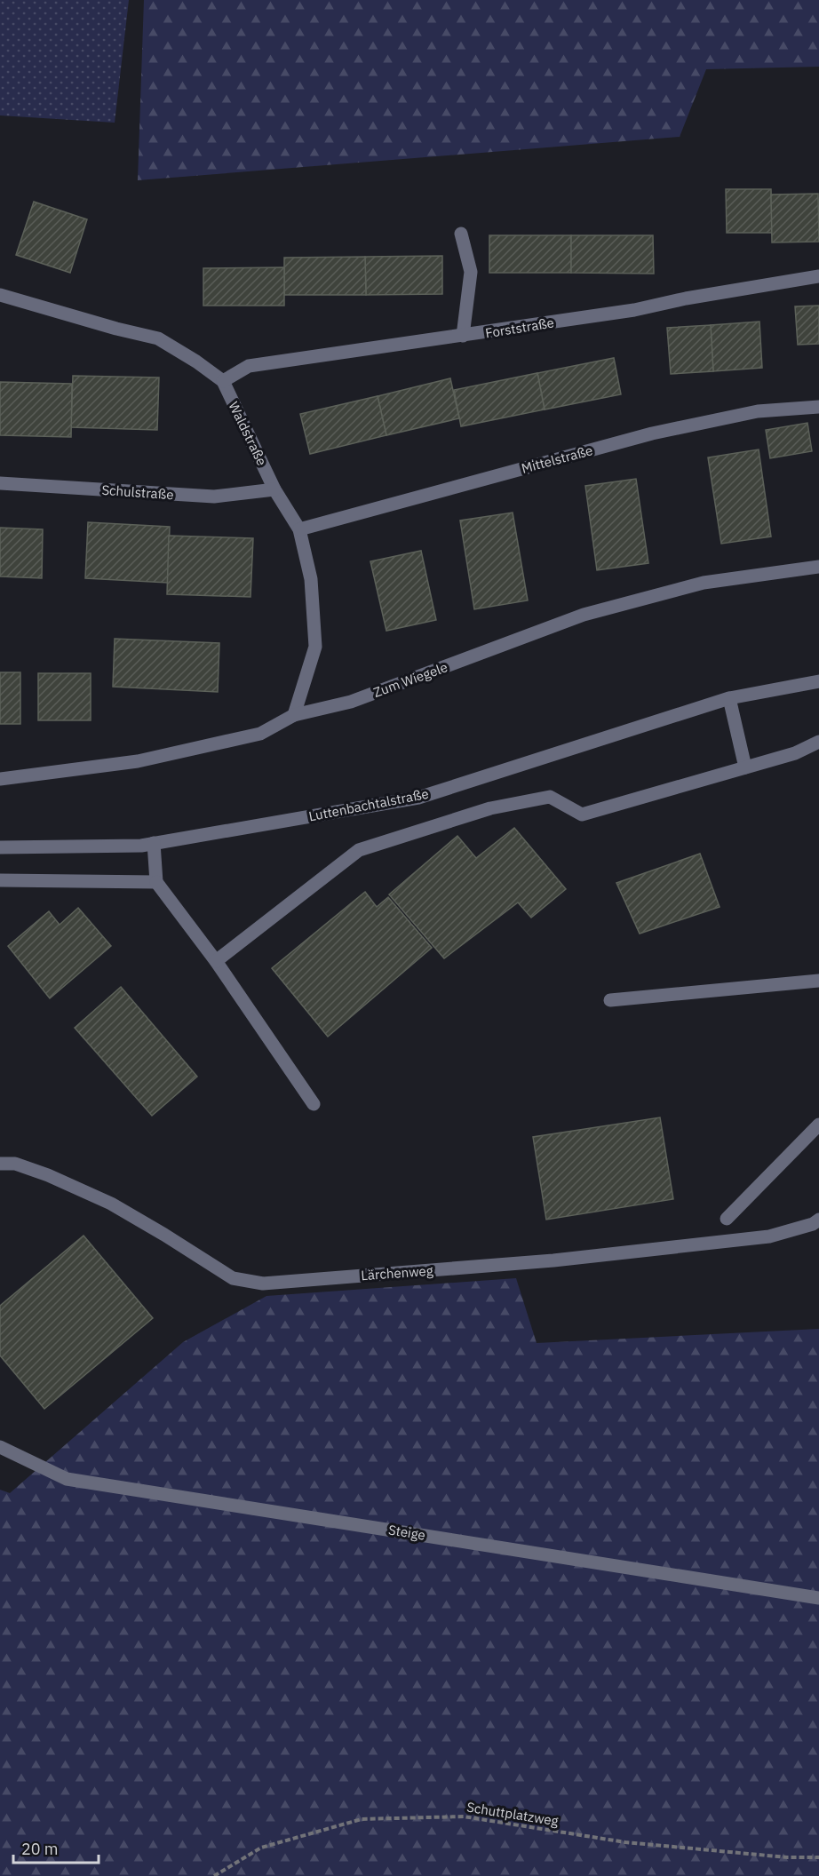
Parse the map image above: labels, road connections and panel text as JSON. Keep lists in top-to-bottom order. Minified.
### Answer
{"streets":{"street":["Forststraße","Waldstraße","Mittelstraße","Schulstraße","Zum Wiegele","Luttenbachtalstraße","Lärchenweg","Steige"],"path":["Schuttplatzweg"]},"crossings":[["Forststraße","Waldstraße"],["Waldstraße","Mittelstraße"],["Waldstraße","Schulstraße"],["Waldstraße","Zum Wiegele"]],"scale_bar":"20 m"}
